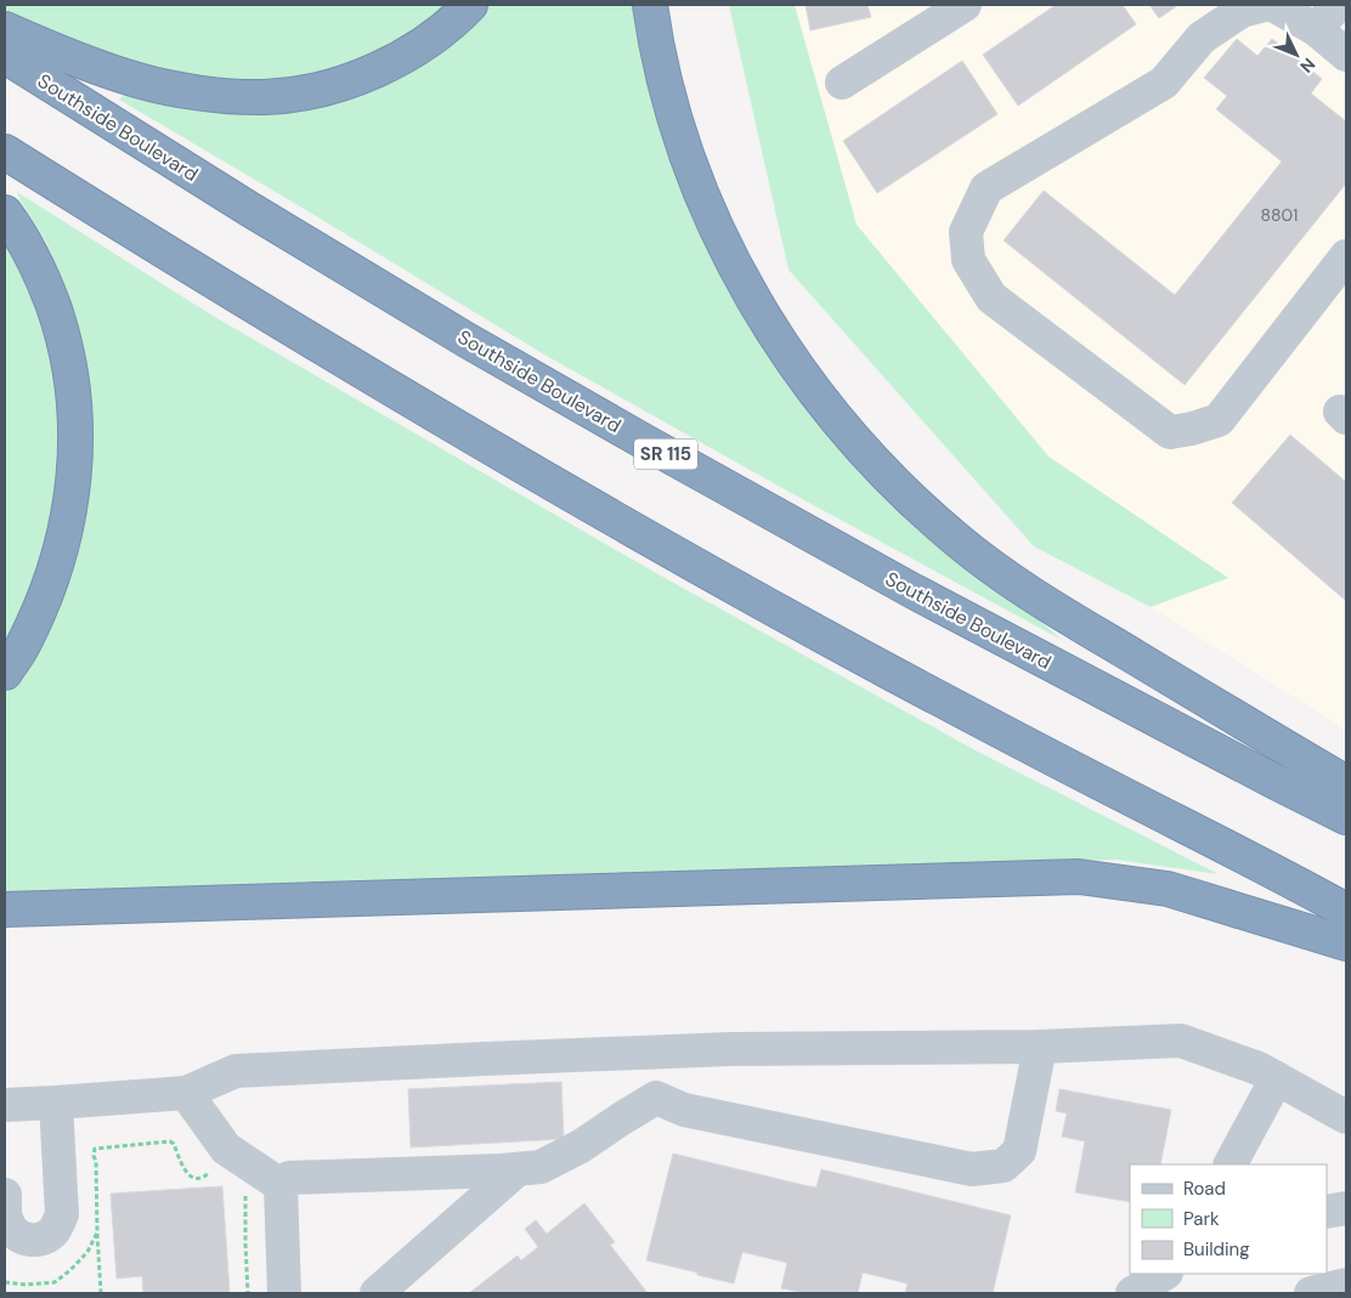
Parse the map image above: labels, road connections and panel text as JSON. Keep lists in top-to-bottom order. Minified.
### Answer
{"streets":{"highway":["Southside Boulevard","SR 115"]},"house_numbers":["8801"],"legend":["Road","Park","Building"],"north":"bottom right"}
